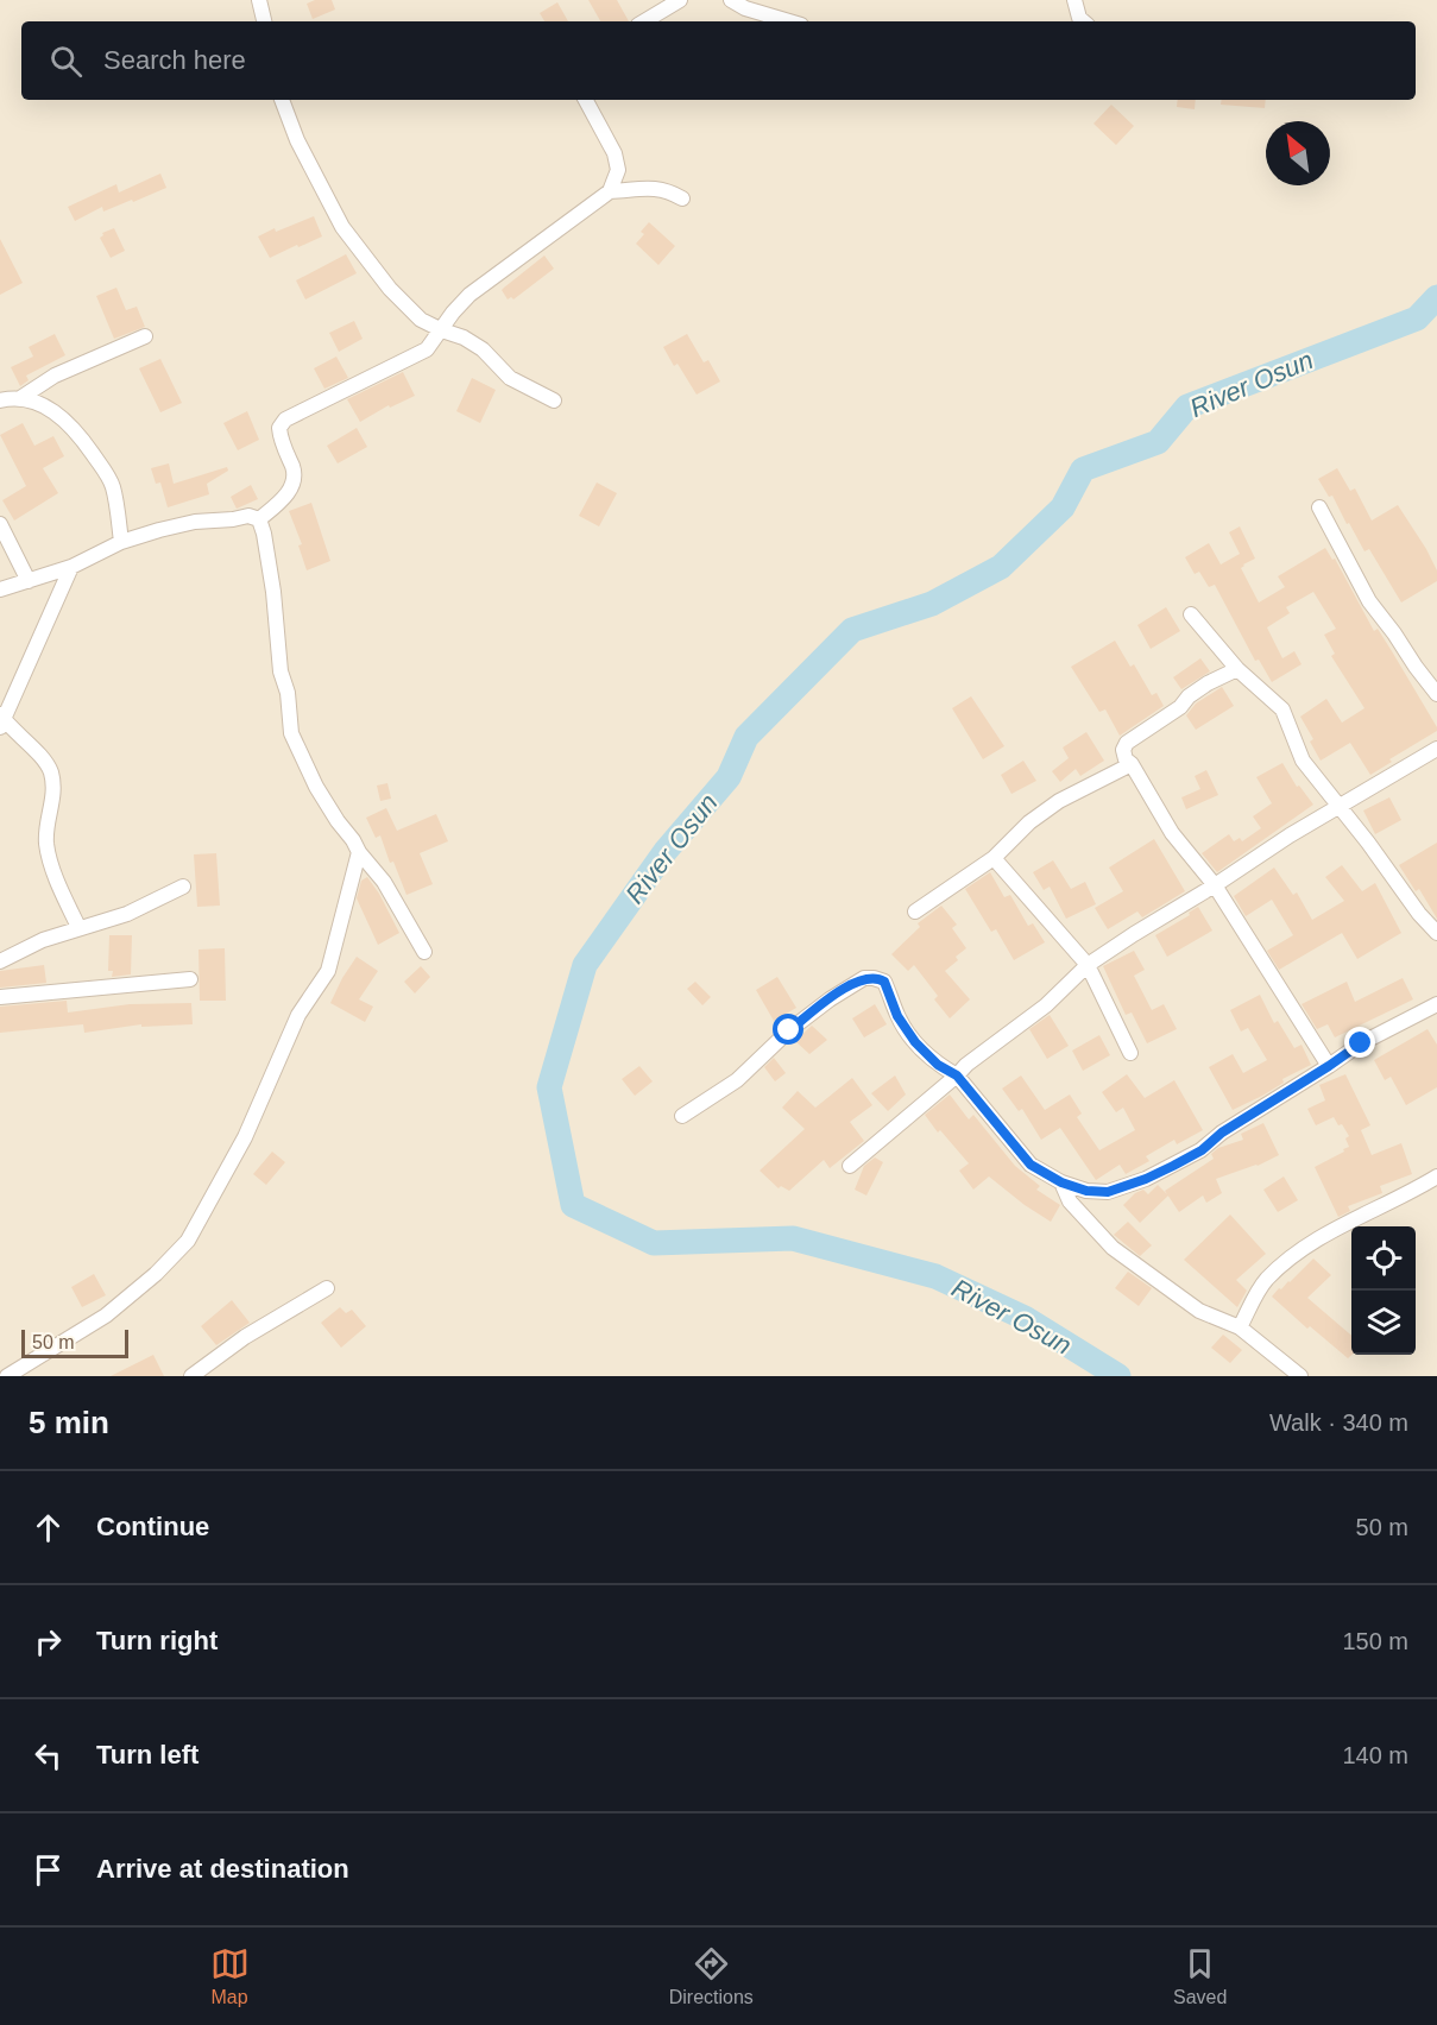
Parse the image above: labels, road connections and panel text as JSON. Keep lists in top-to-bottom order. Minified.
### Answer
{"water":["River Osun"],"scale_bar":"50 m","north":"top left","page":{"search":"Search here","scale":"50 m","heading":["5 min","Walk · 340 m"],"list":[["Continue","50 m"],["Turn right","150 m"],["Turn left","140 m"],"Arrive at destination"],"nav":["Map","Directions","Saved"]}}
